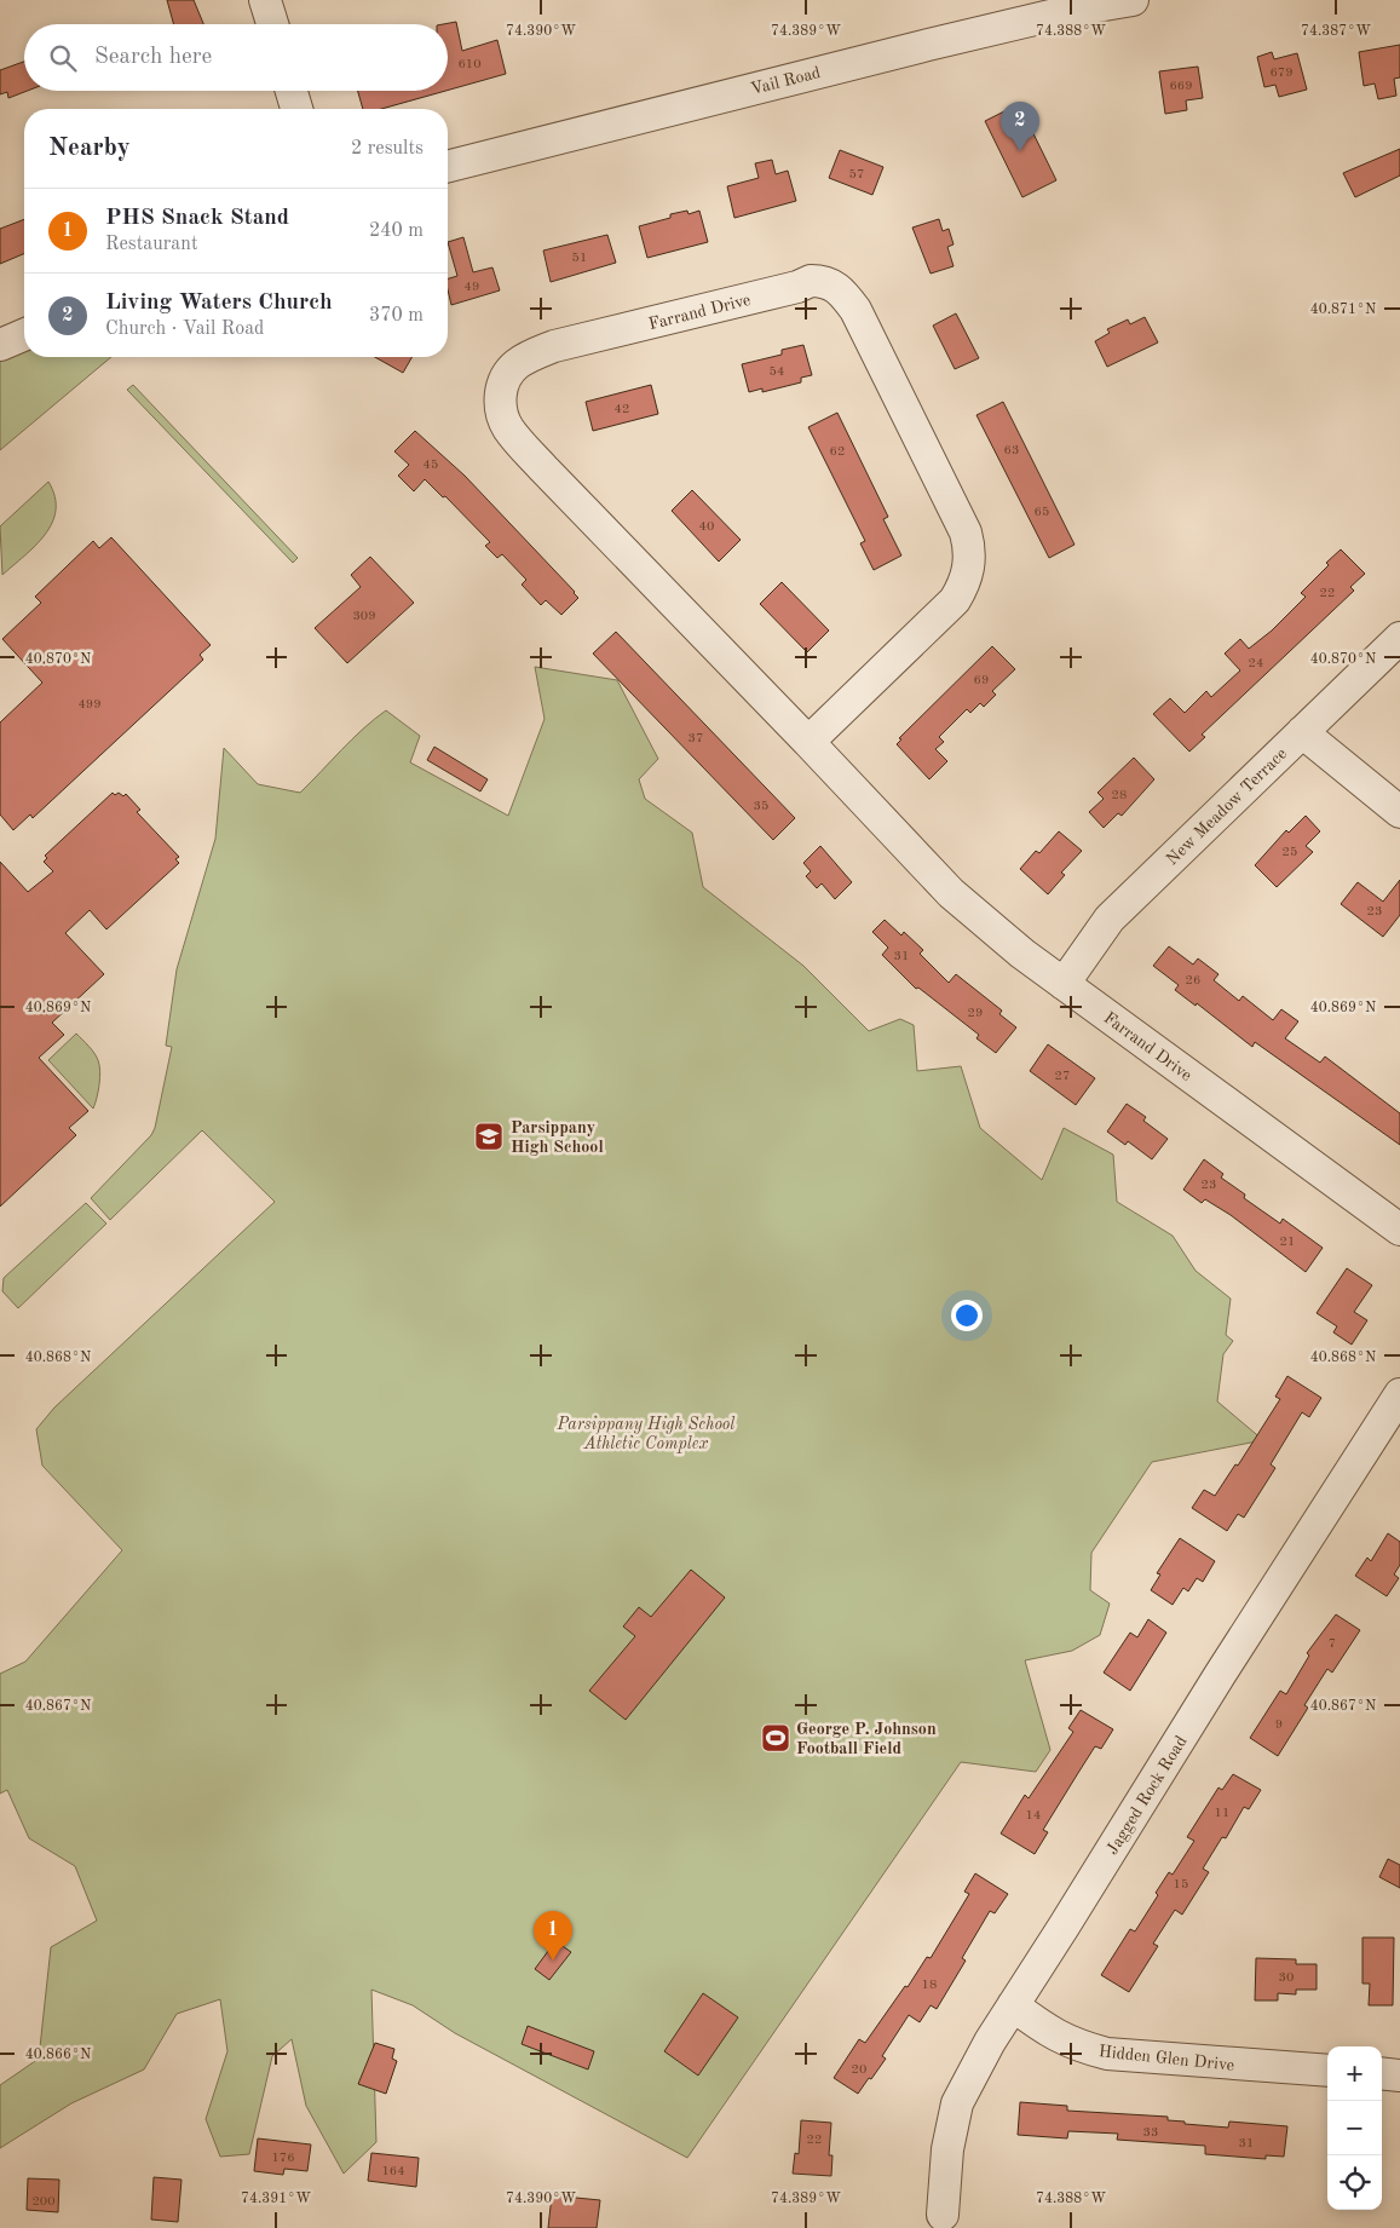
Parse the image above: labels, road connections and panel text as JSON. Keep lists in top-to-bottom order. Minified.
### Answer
{"streets":{"street":["Vail Road","Farrand Drive","New Meadow Terrace","Jagged Rock Road","Hidden Glen Drive"]},"crossings":[["Farrand Drive","New Meadow Terrace"],["Jagged Rock Road","Hidden Glen Drive"]],"parks":["Parsippany High School Athletic Complex"],"places":{"school or university":["Parsippany High School"],"sports":["George P. Johnson Football Field"]},"house_numbers":["610","679","669","57","51","49","54","42","63","62","45","65","40","22","309","24","69","499","37","28","35","25","23","31","26","29","27","23","21","7","9","11","14","15","30","18","20","33","22","31","176","164","200"],"page":{"search":"Search here","pins":["2","1"],"heading":["Nearby","2 results"],"list":[{"mark":"1","name":"PHS Snack Stand","note":"Restaurant","value":"240 m"},{"mark":"2","name":"Living Waters Church","note":"Church · Vail Road","value":"370 m"}],"map_buttons":["+","−"]},"coordinates":["74.390°W","74.389°W","74.388°W","74.387°W","40.871°N","40.870°N","40.869°N","40.868°N","40.867°N","40.866°N","74.391°W"]}
